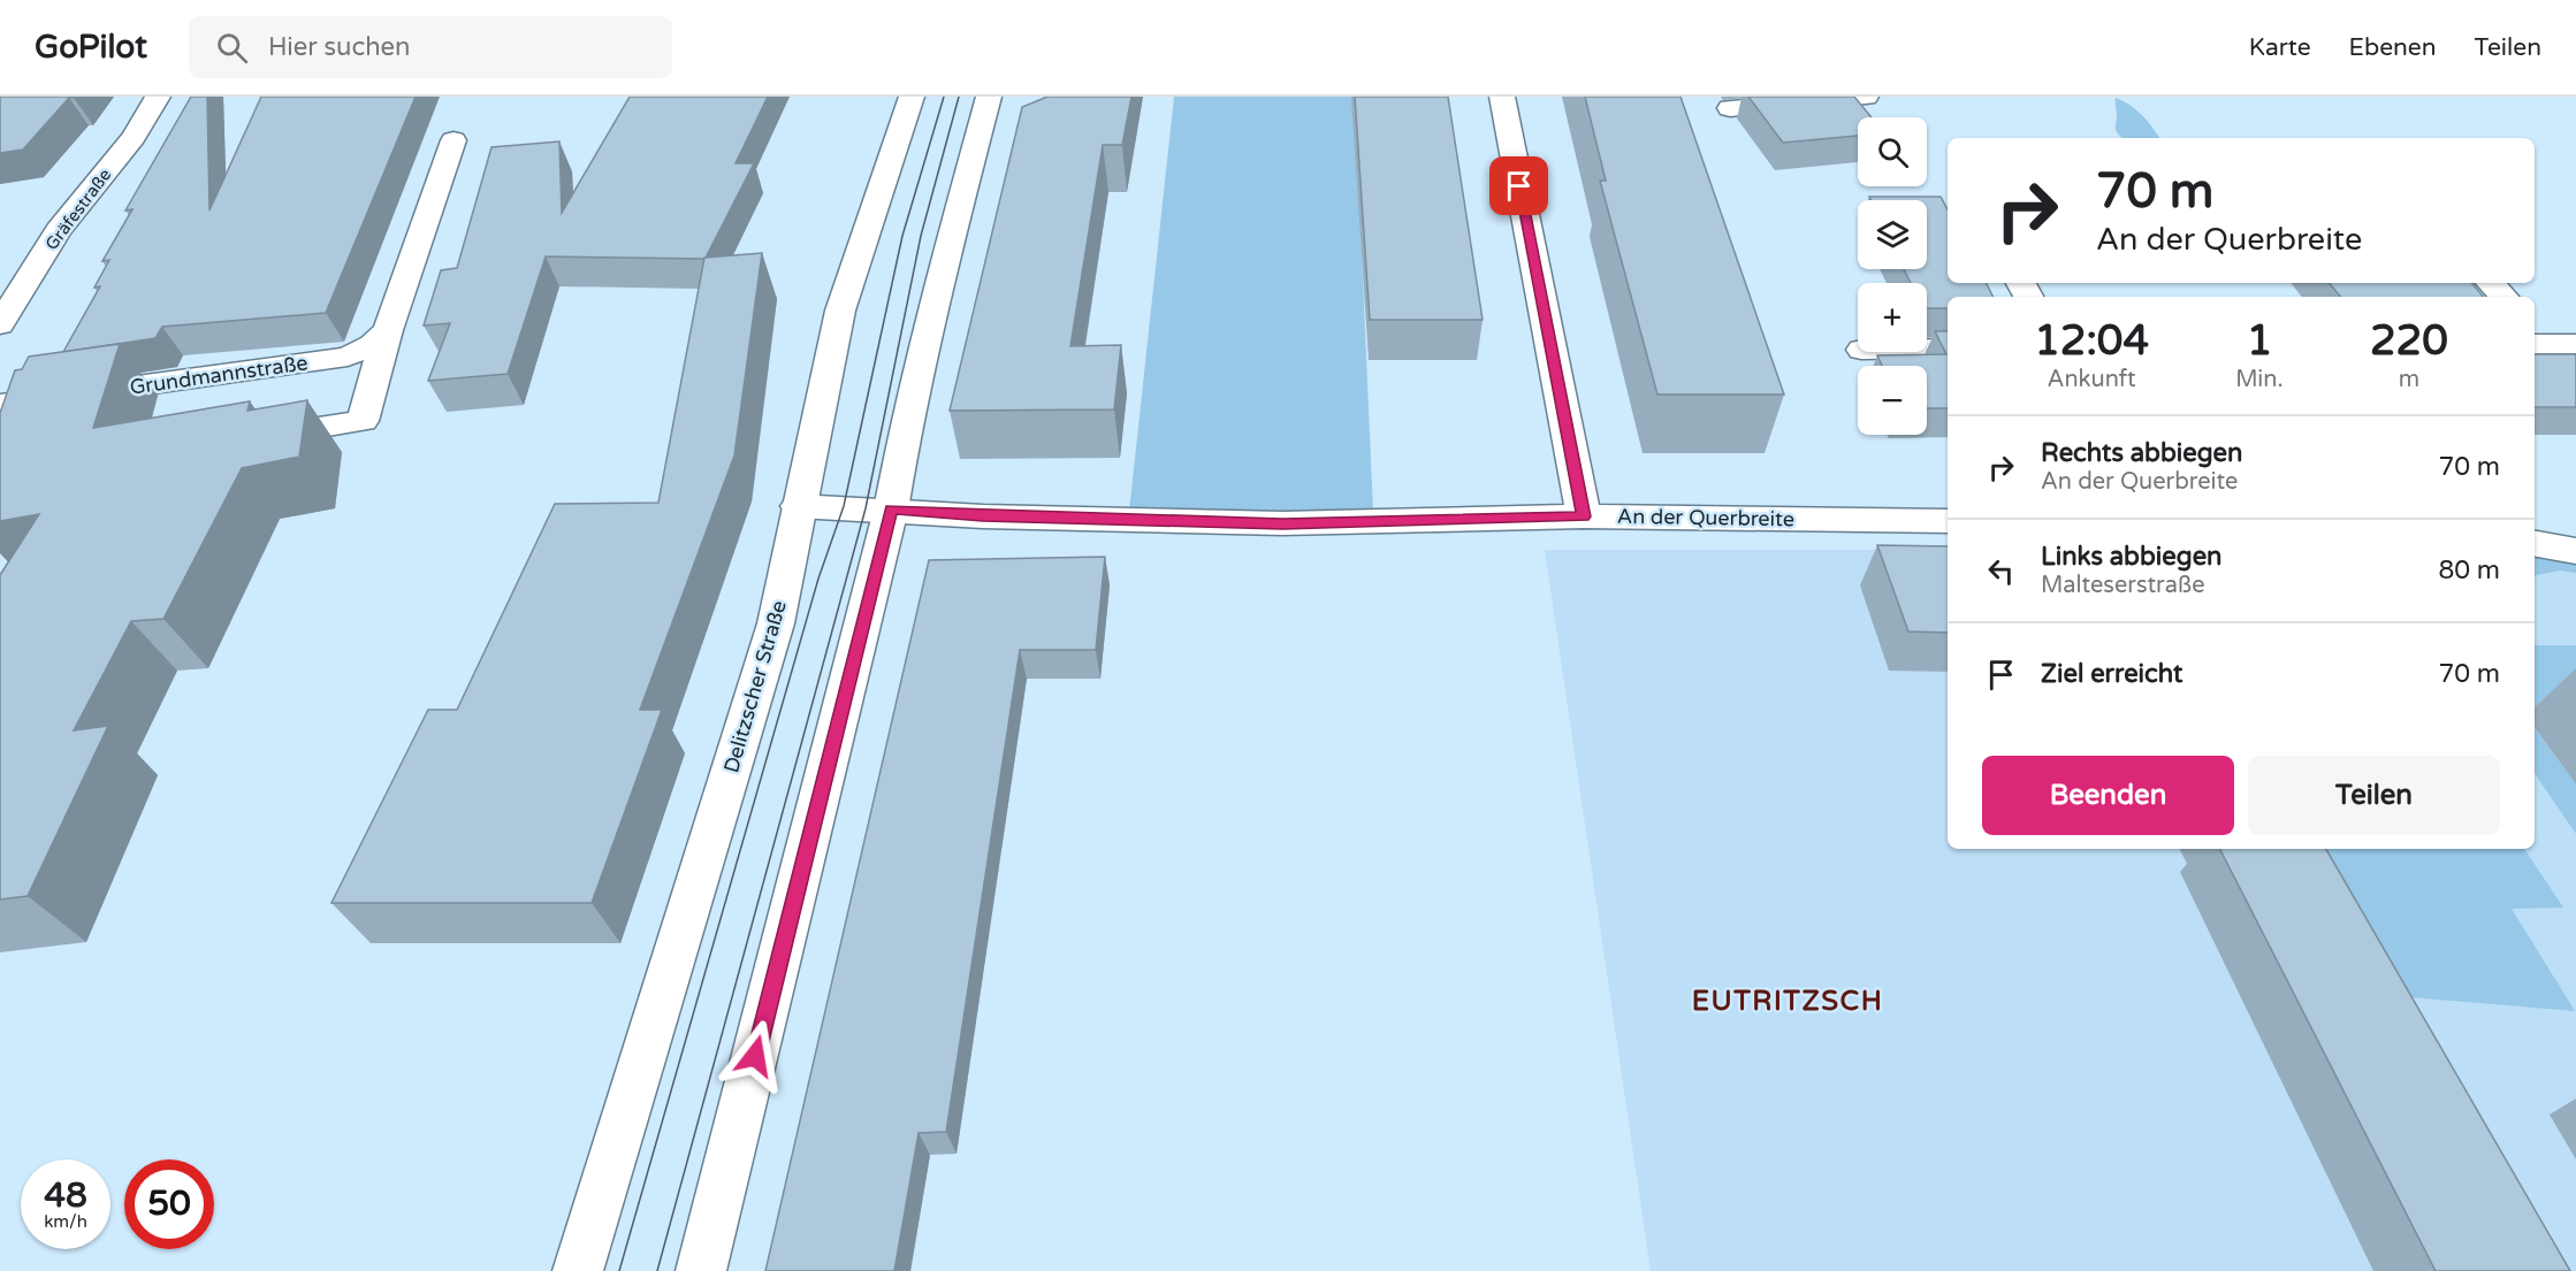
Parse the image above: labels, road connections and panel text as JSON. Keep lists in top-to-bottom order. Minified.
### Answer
{"streets":{"main road":["Gräfestraße","Grundmannstraße","An der Querbreite","Delitzscher Straße"]},"crossings":[["An der Querbreite","Delitzscher Straße"]],"districts":["EUTRITZSCH"],"page":{"header":"GoPilot","search":"Hier suchen","nav":["Karte","Ebenen","Teilen"],"map_buttons":["+","−"],"turn":["70 m","An der Querbreite"],"eta":["12:04","Ankunft","1","Min.","220","m"],"list":[{"name":"Rechts abbiegen","note":"An der Querbreite","value":"70 m"},{"name":"Links abbiegen","note":"Malteserstraße","value":"80 m"},{"name":"Ziel erreicht","value":"70 m"}],"buttons":["Beenden","Teilen"],"speed":"48 km/h","limit":"50"}}
